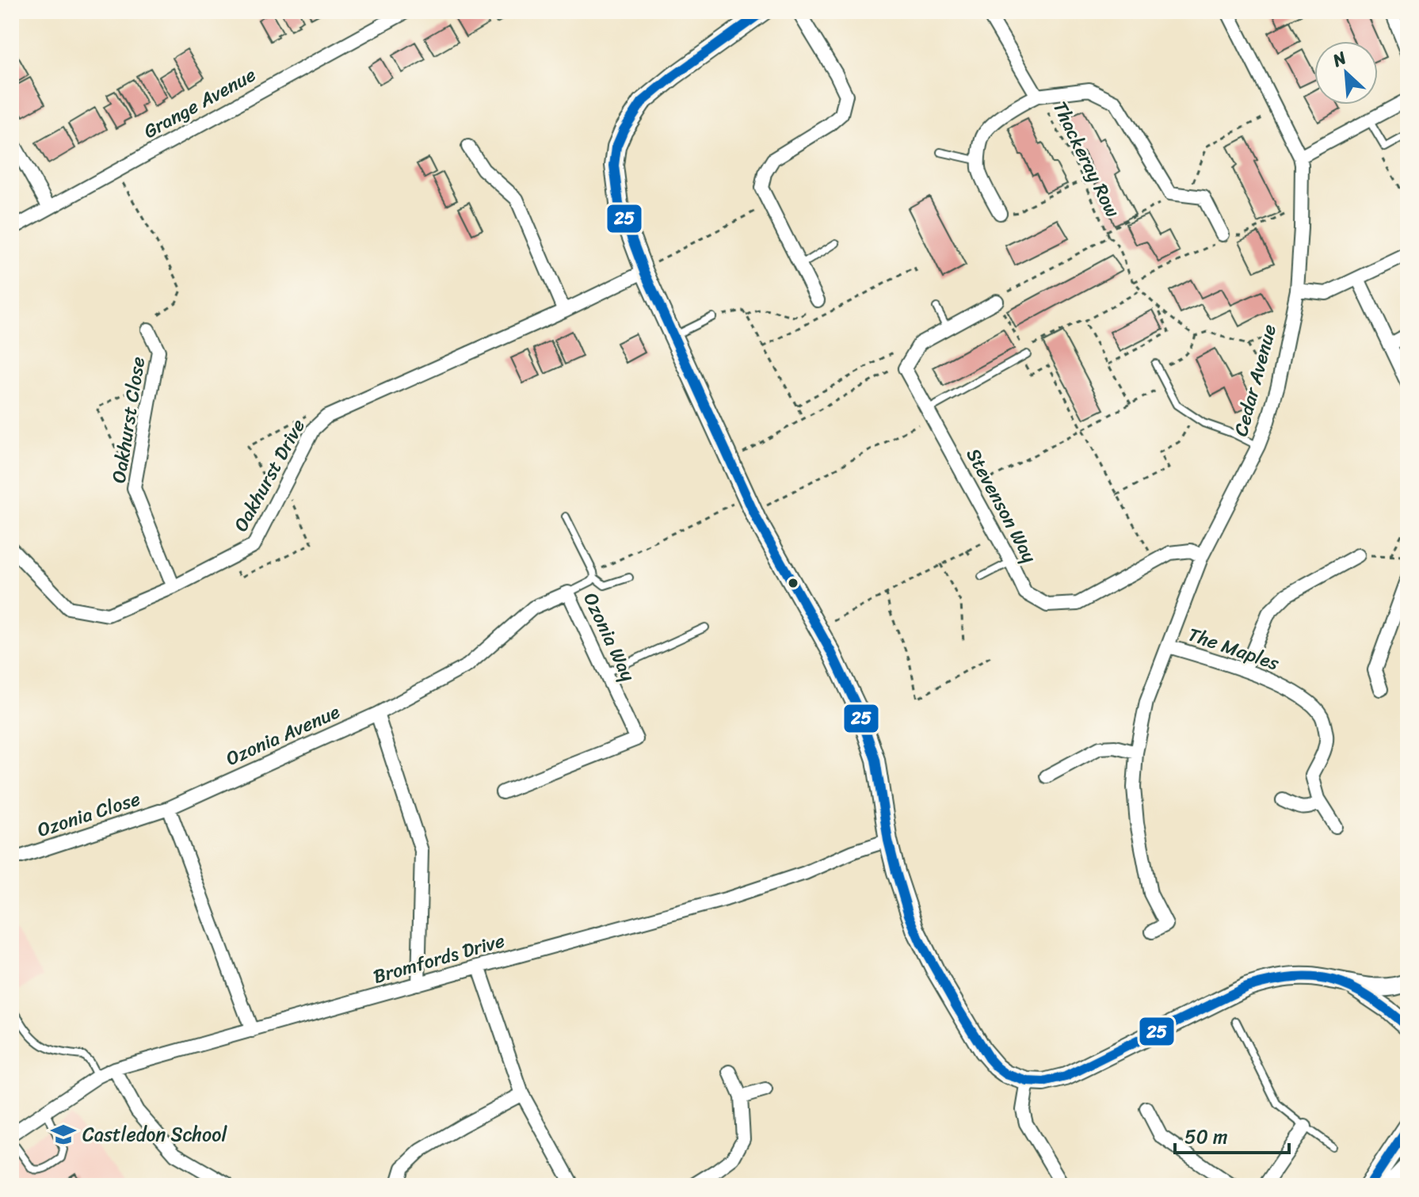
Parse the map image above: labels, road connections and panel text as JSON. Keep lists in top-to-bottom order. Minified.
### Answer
{"streets":{"street":["Grange Avenue","Cedar Avenue","Oakhurst Close","Oakhurst Drive","Stevenson Way","Ozonia Way","The Maples","Ozonia Avenue","Ozonia Close","Bromfords Drive"],"path":["Thackeray Row"]},"crossings":[["Cedar Avenue","Stevenson Way"],["Cedar Avenue","The Maples"],["Oakhurst Close","Oakhurst Drive"],["Ozonia Way","Ozonia Avenue"],["Ozonia Avenue","Ozonia Close"]],"places":{"school or university":["Castledon School"]},"lines":["transit line 25"],"scale_bar":"50 m","north":"top left"}
